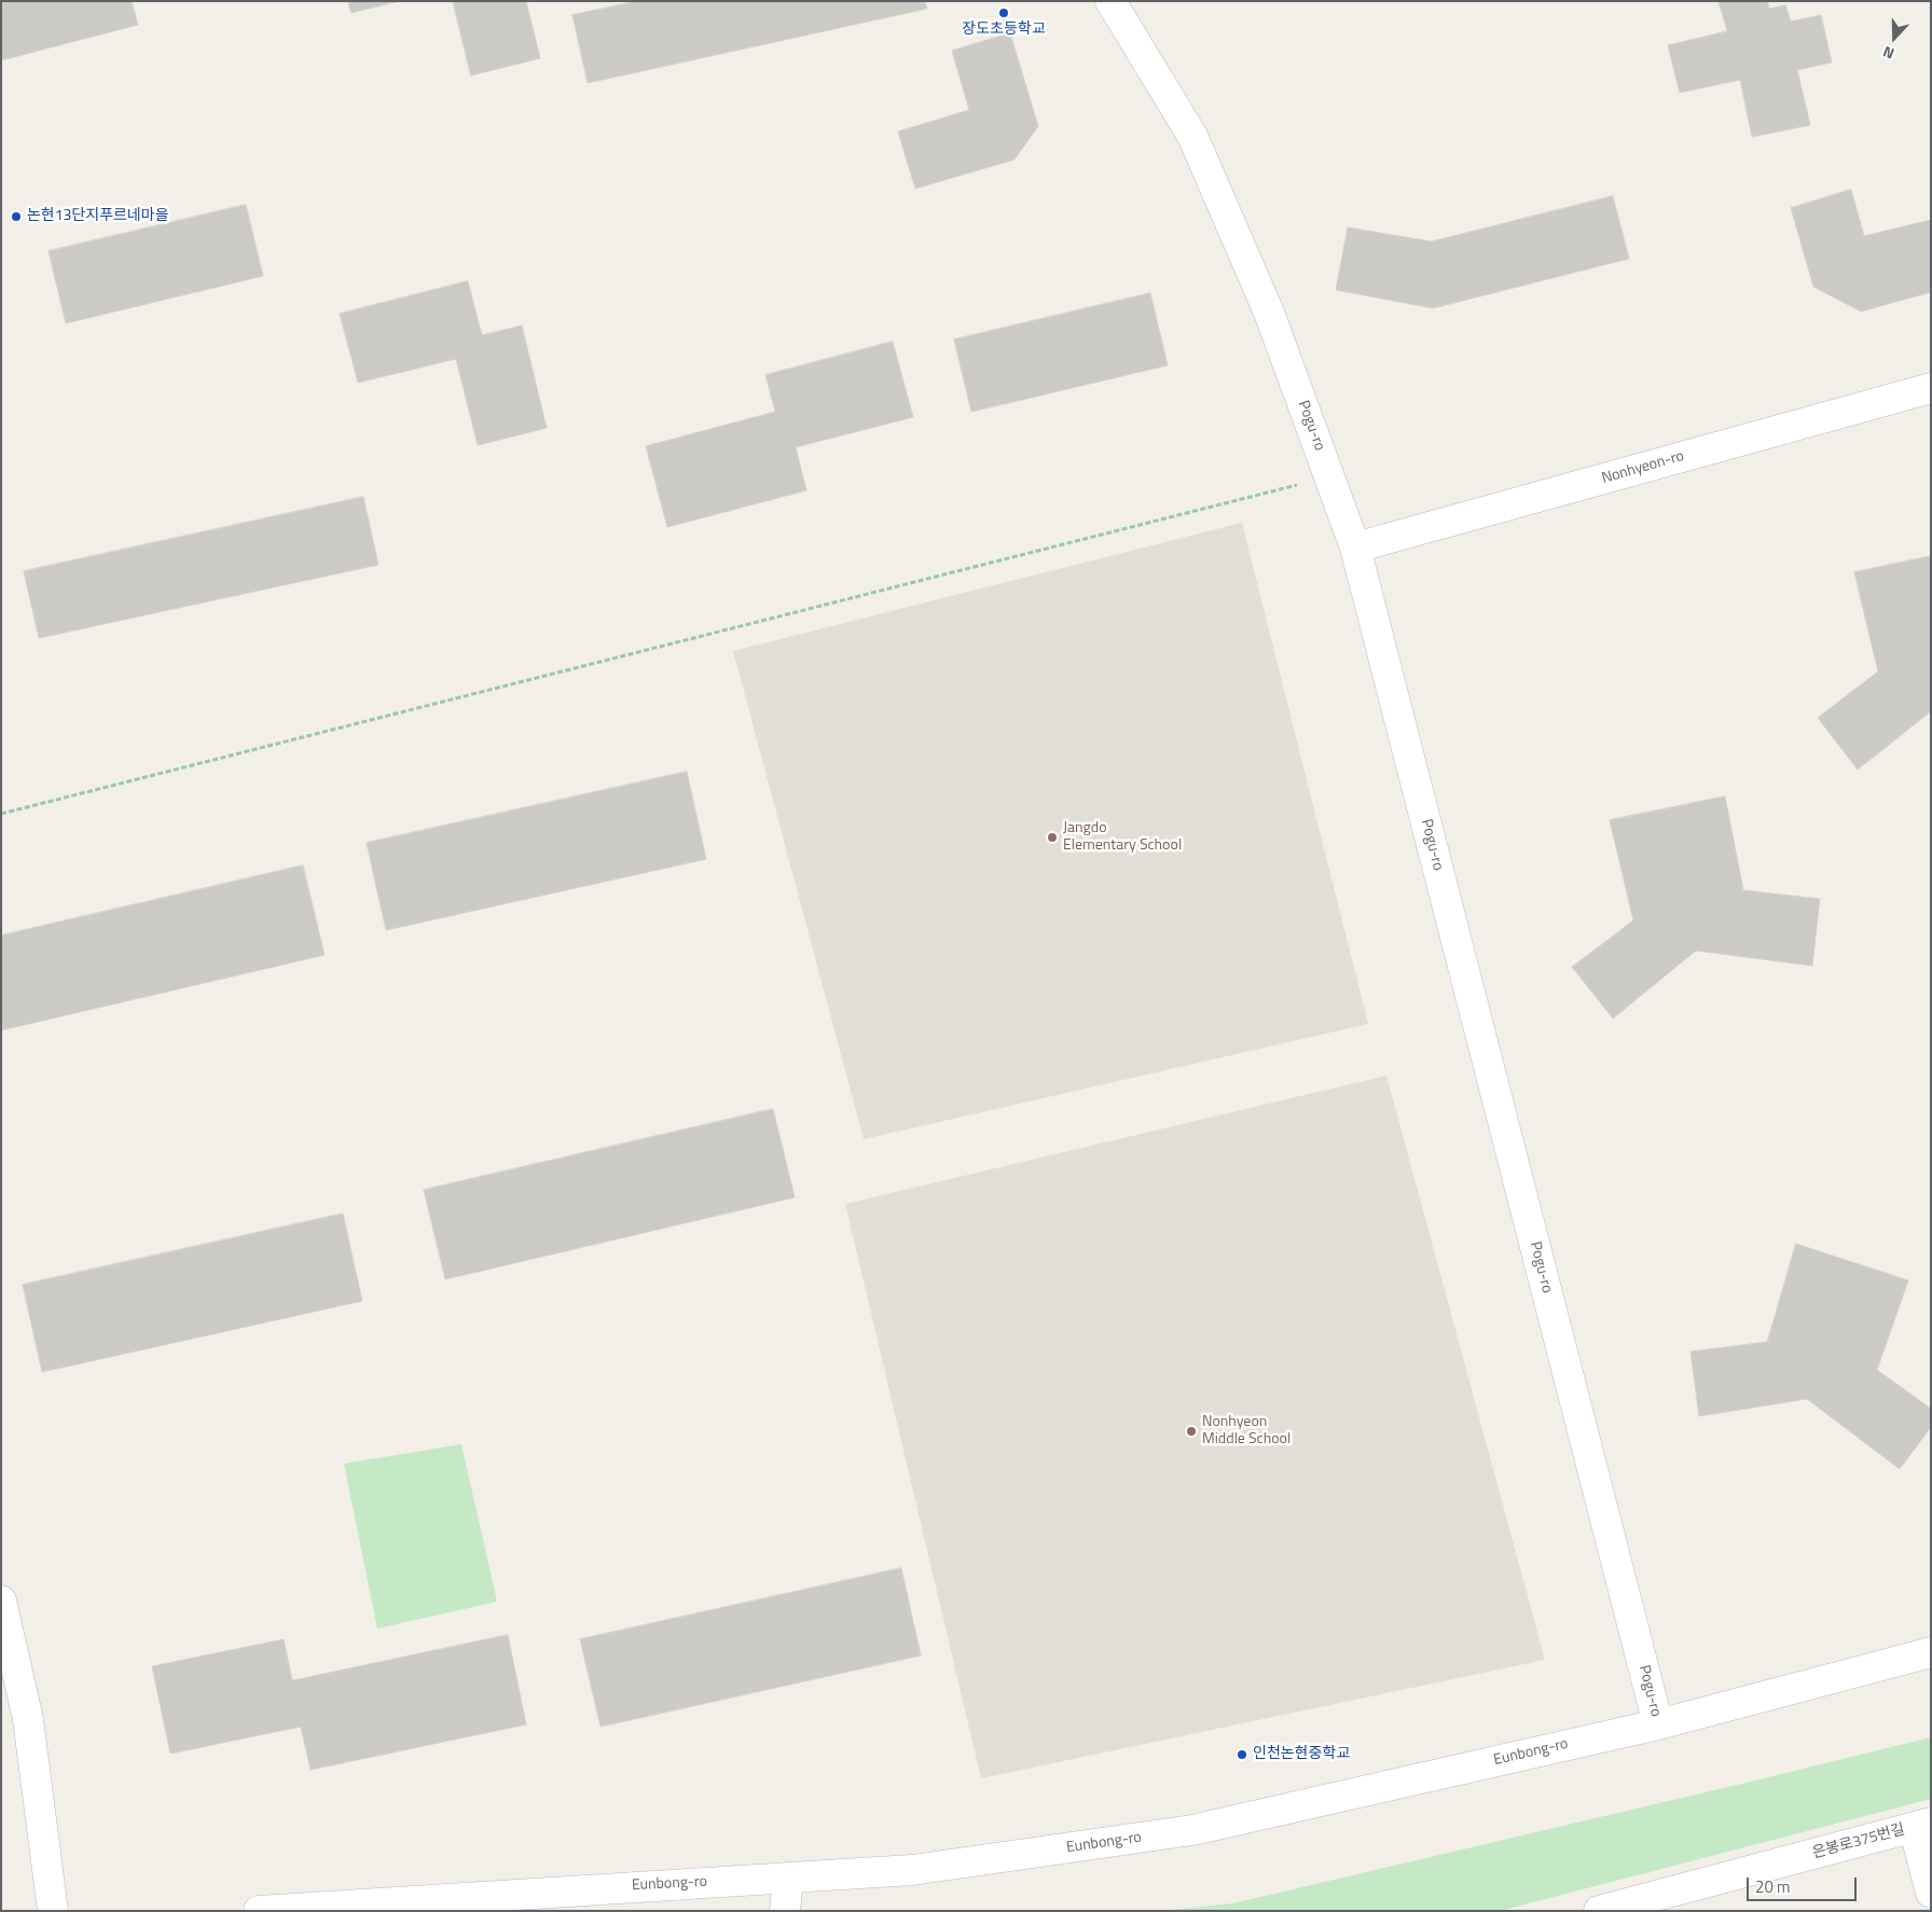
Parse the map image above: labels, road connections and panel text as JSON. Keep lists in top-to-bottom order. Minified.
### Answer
{"streets":{"street":["Pogu-ro","Nonhyeon-ro","Eunbong-ro","은봉로375번길"]},"crossings":[["Pogu-ro","Nonhyeon-ro"],["Pogu-ro","Eunbong-ro"]],"places":["장도초등학교","논현13단지푸르네마을","Jangdo Elementary School","Nonhyeon Middle School","인천논현중학교"],"scale_bar":"20 m","north":"bottom"}
